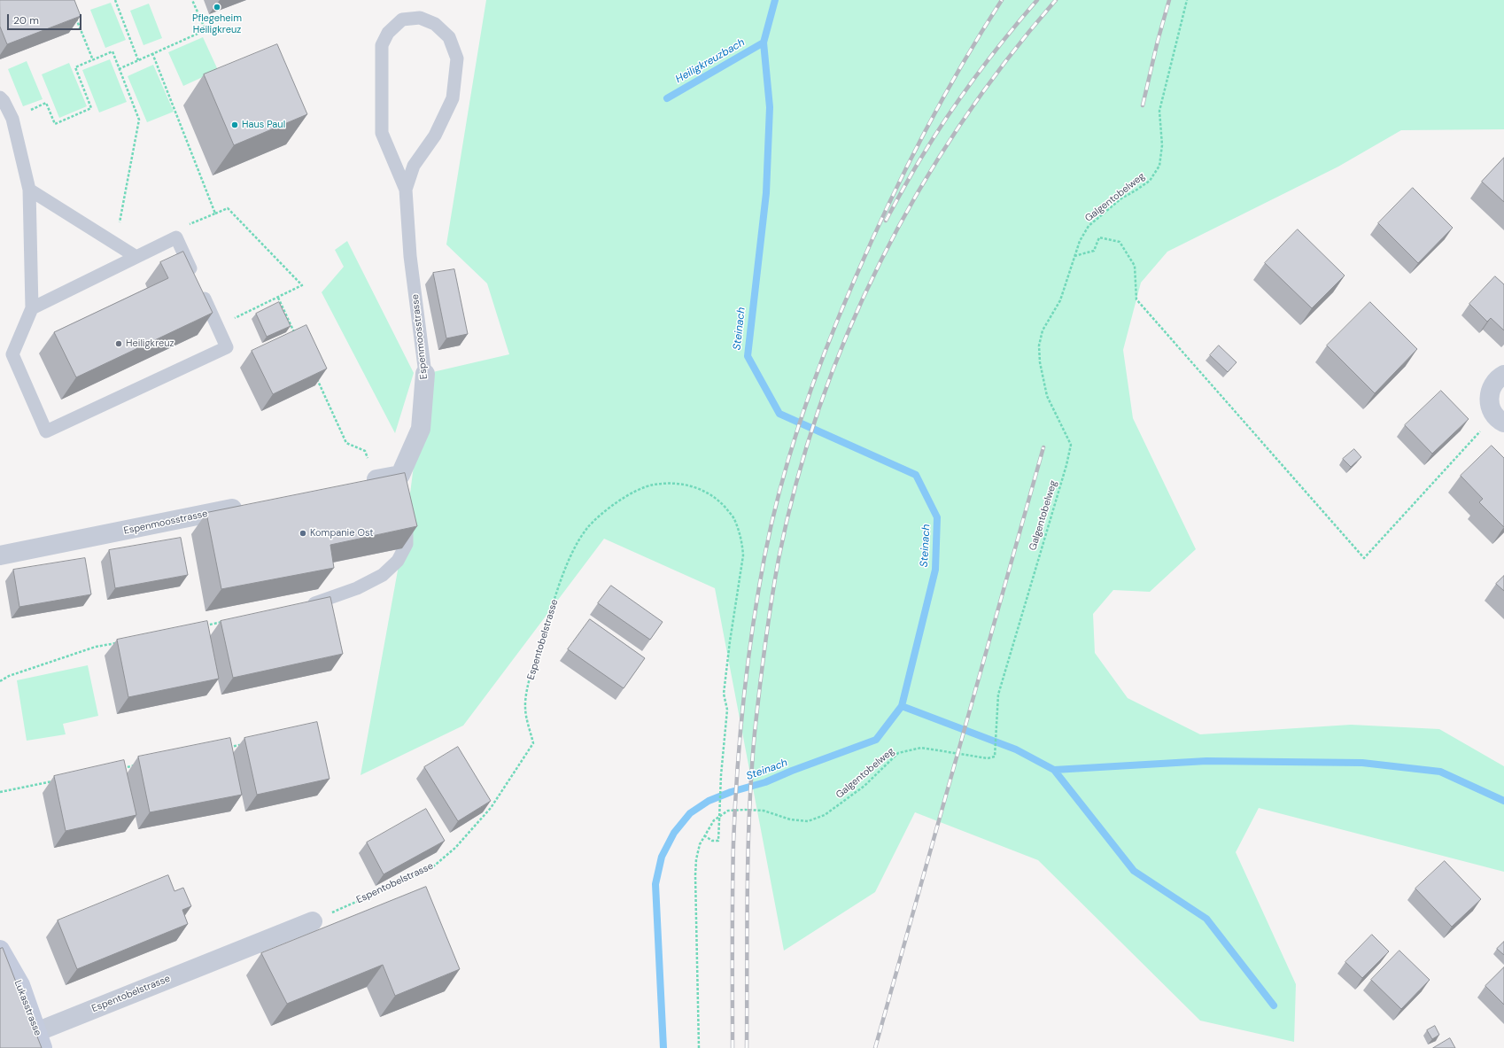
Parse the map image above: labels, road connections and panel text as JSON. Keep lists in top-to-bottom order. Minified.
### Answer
{"streets":{"main road":["Lukasstrasse"],"street":["Espenmoosstrasse","Espentobelstrasse"],"path":["Galgentobelweg"]},"crossings":[["Galgentobelweg","Espentobelstrasse"],["Espentobelstrasse","Lukasstrasse"]],"water":["Heiligkreuzbach","Steinach"],"places":["Pflegeheim Heiligkreuz","Haus Paul","Heiligkreuz","Kompanie Ost"],"scale_bar":"20 m"}
